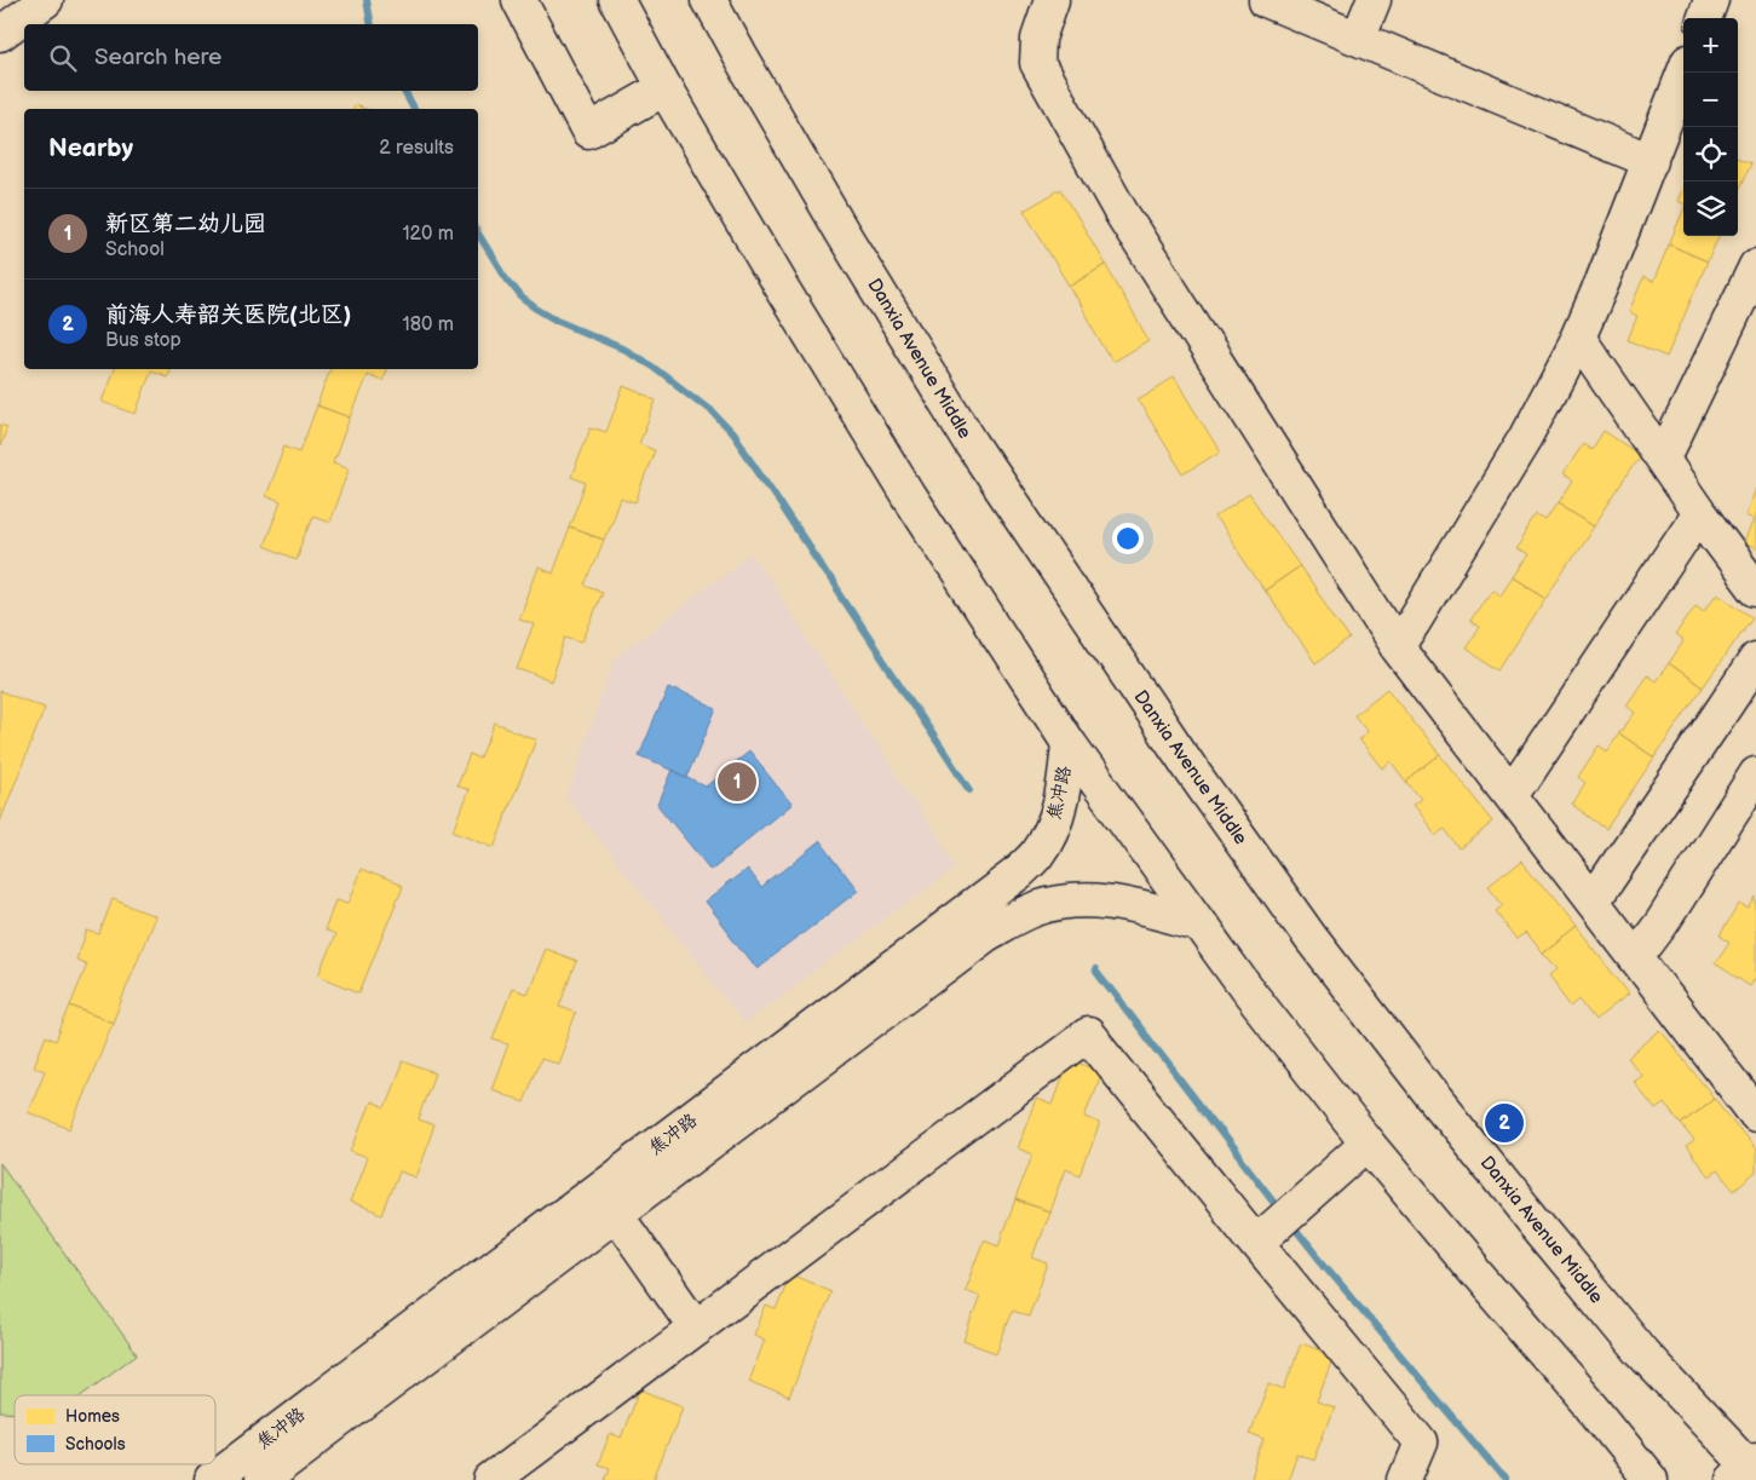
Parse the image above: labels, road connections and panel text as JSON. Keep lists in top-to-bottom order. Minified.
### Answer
{"streets":{"main road":["Danxia Avenue Middle","焦冲路"]},"legend":["Homes","Schools"],"page":{"map_buttons":["+","−"],"search":"Search here","heading":["Nearby","2 results"],"list":[{"mark":"1","name":"新区第二幼儿园","note":"School","value":"120 m"},{"mark":"2","name":"前海人寿韶关医院(北区)","note":"Bus stop","value":"180 m"}],"pins":["1","2"]}}
